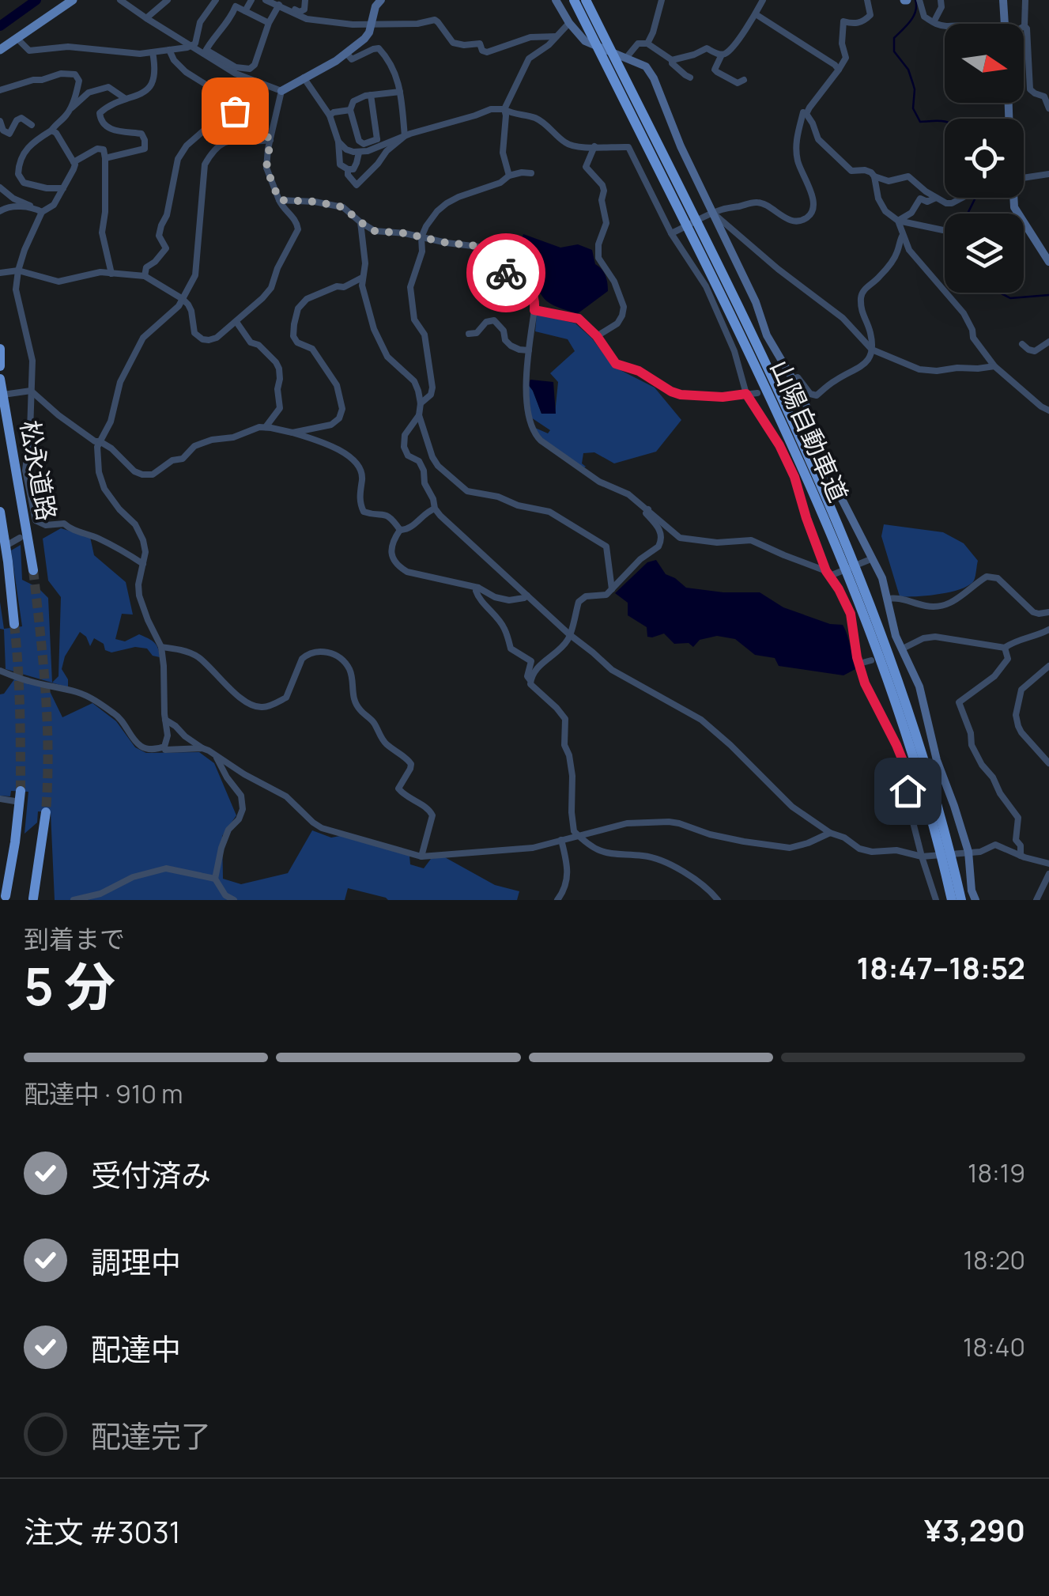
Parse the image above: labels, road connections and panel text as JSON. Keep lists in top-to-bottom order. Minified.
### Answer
{"streets":{"highway":["山陽自動車道","松永道路"]},"north":"right","page":{"heading":["5 分","到着まで","18:47–18:52"],"panel":["注文 #3031","¥3,290"],"bar":"配達中 · 910 m","list":[["受付済み","18:19"],["調理中","18:20"],["配達中","18:40"],"配達完了"]}}
